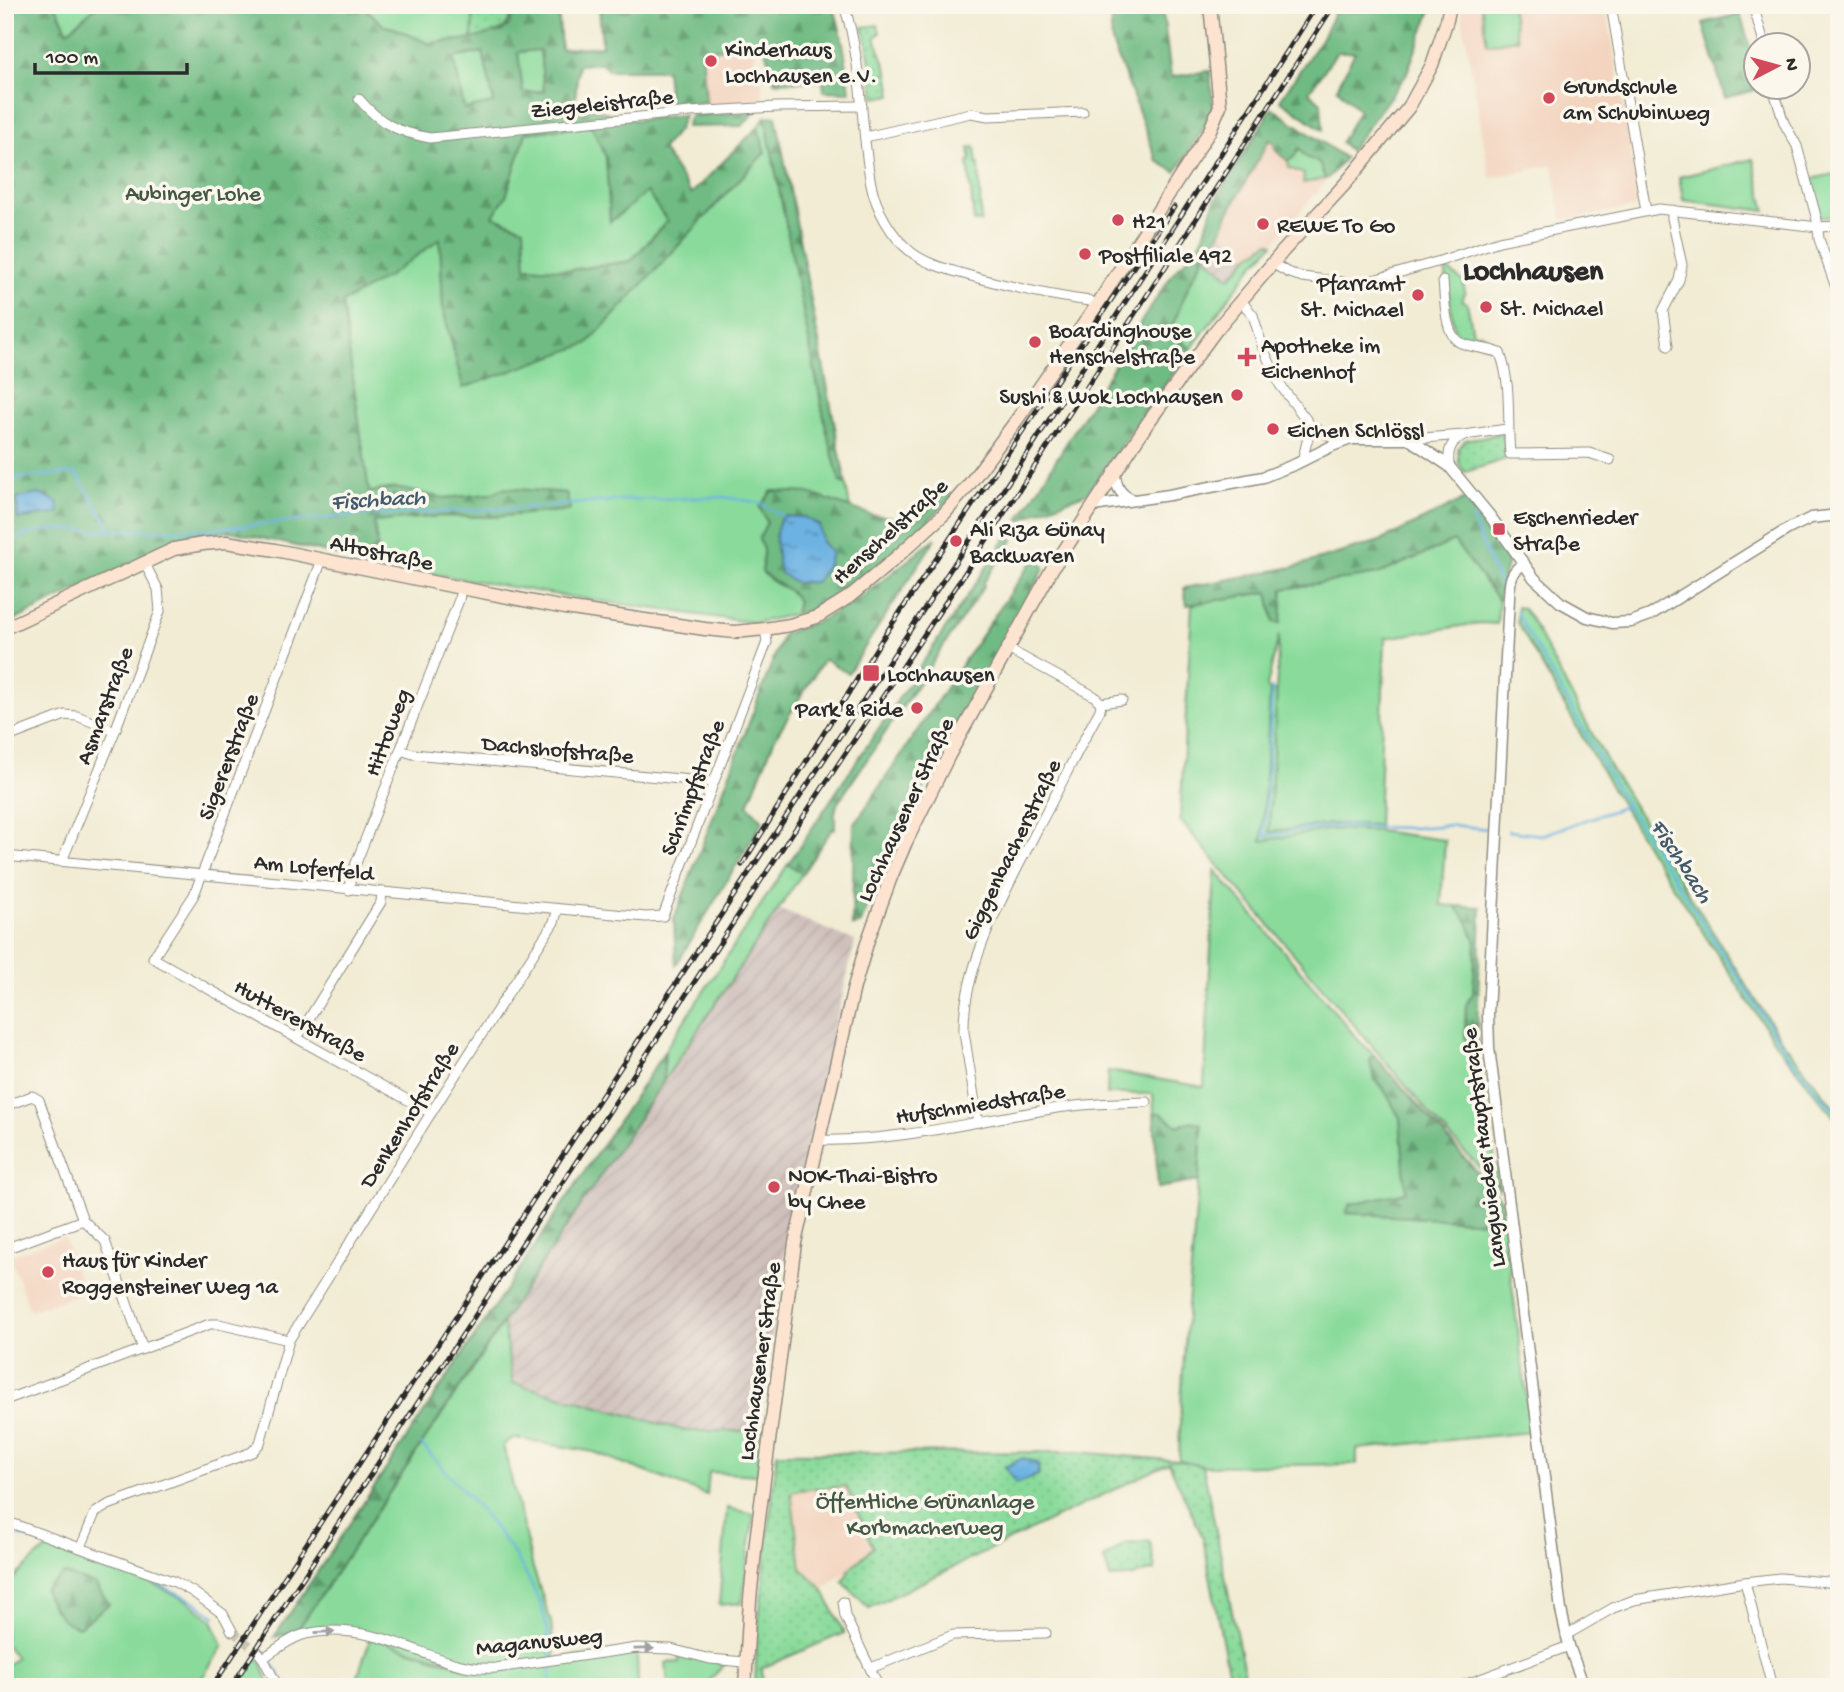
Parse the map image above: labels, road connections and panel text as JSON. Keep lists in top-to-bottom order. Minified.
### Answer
{"streets":{"main road":["Henschelstraße","Altostraße","Lochhausener Straße"],"street":["Ziegeleistraße","Asmarstraße","Hittoweg","Dachshofstraße","Sigererstraße","Schrimpfstraße","Giggenbacherstraße","Am Loferfeld","Huttererstraße","Hufschmiedstraße","Denkenhofstraße","Langwieder Hauptstraße","Maganusweg"]},"crossings":[["Henschelstraße","Altostraße"],["Henschelstraße","Schrimpfstraße"],["Altostraße","Asmarstraße"],["Altostraße","Hittoweg"],["Altostraße","Sigererstraße"],["Altostraße","Schrimpfstraße"],["Asmarstraße","Am Loferfeld"],["Hittoweg","Dachshofstraße"],["Hittoweg","Am Loferfeld"],["Dachshofstraße","Schrimpfstraße"],["Sigererstraße","Am Loferfeld"],["Sigererstraße","Huttererstraße"],["Schrimpfstraße","Am Loferfeld"],["Lochhausener Straße","Hufschmiedstraße"],["Lochhausener Straße","Maganusweg"],["Giggenbacherstraße","Hufschmiedstraße"],["Am Loferfeld","Denkenhofstraße"],["Huttererstraße","Denkenhofstraße"]],"one_way":["Maganusweg"],"districts":["Lochhausen"],"water":["Fischbach"],"parks":["Aubinger Lohe","Öffentliche Grünanlage Korbmacherweg"],"places":{"other":["Kinderhaus Lochhausen e.V.","Grundschule am Schubinweg","H21","REWE To Go","Postfiliale 492","Pfarramt St. Michael","St. Michael","Boardinghouse Henschelstraße","Sushi & Wok Lochhausen","Eichen Schlössl","Ali Rıza Günay Backwaren","Park & Ride","NOK-Thai-Bistro by Chee","Haus für Kinder Roggensteiner Weg 1a"],"health":["Apotheke im Eichenhof"],"transit":["Eschenrieder Straße","Lochhausen"]},"scale_bar":"100 m","north":"right"}
